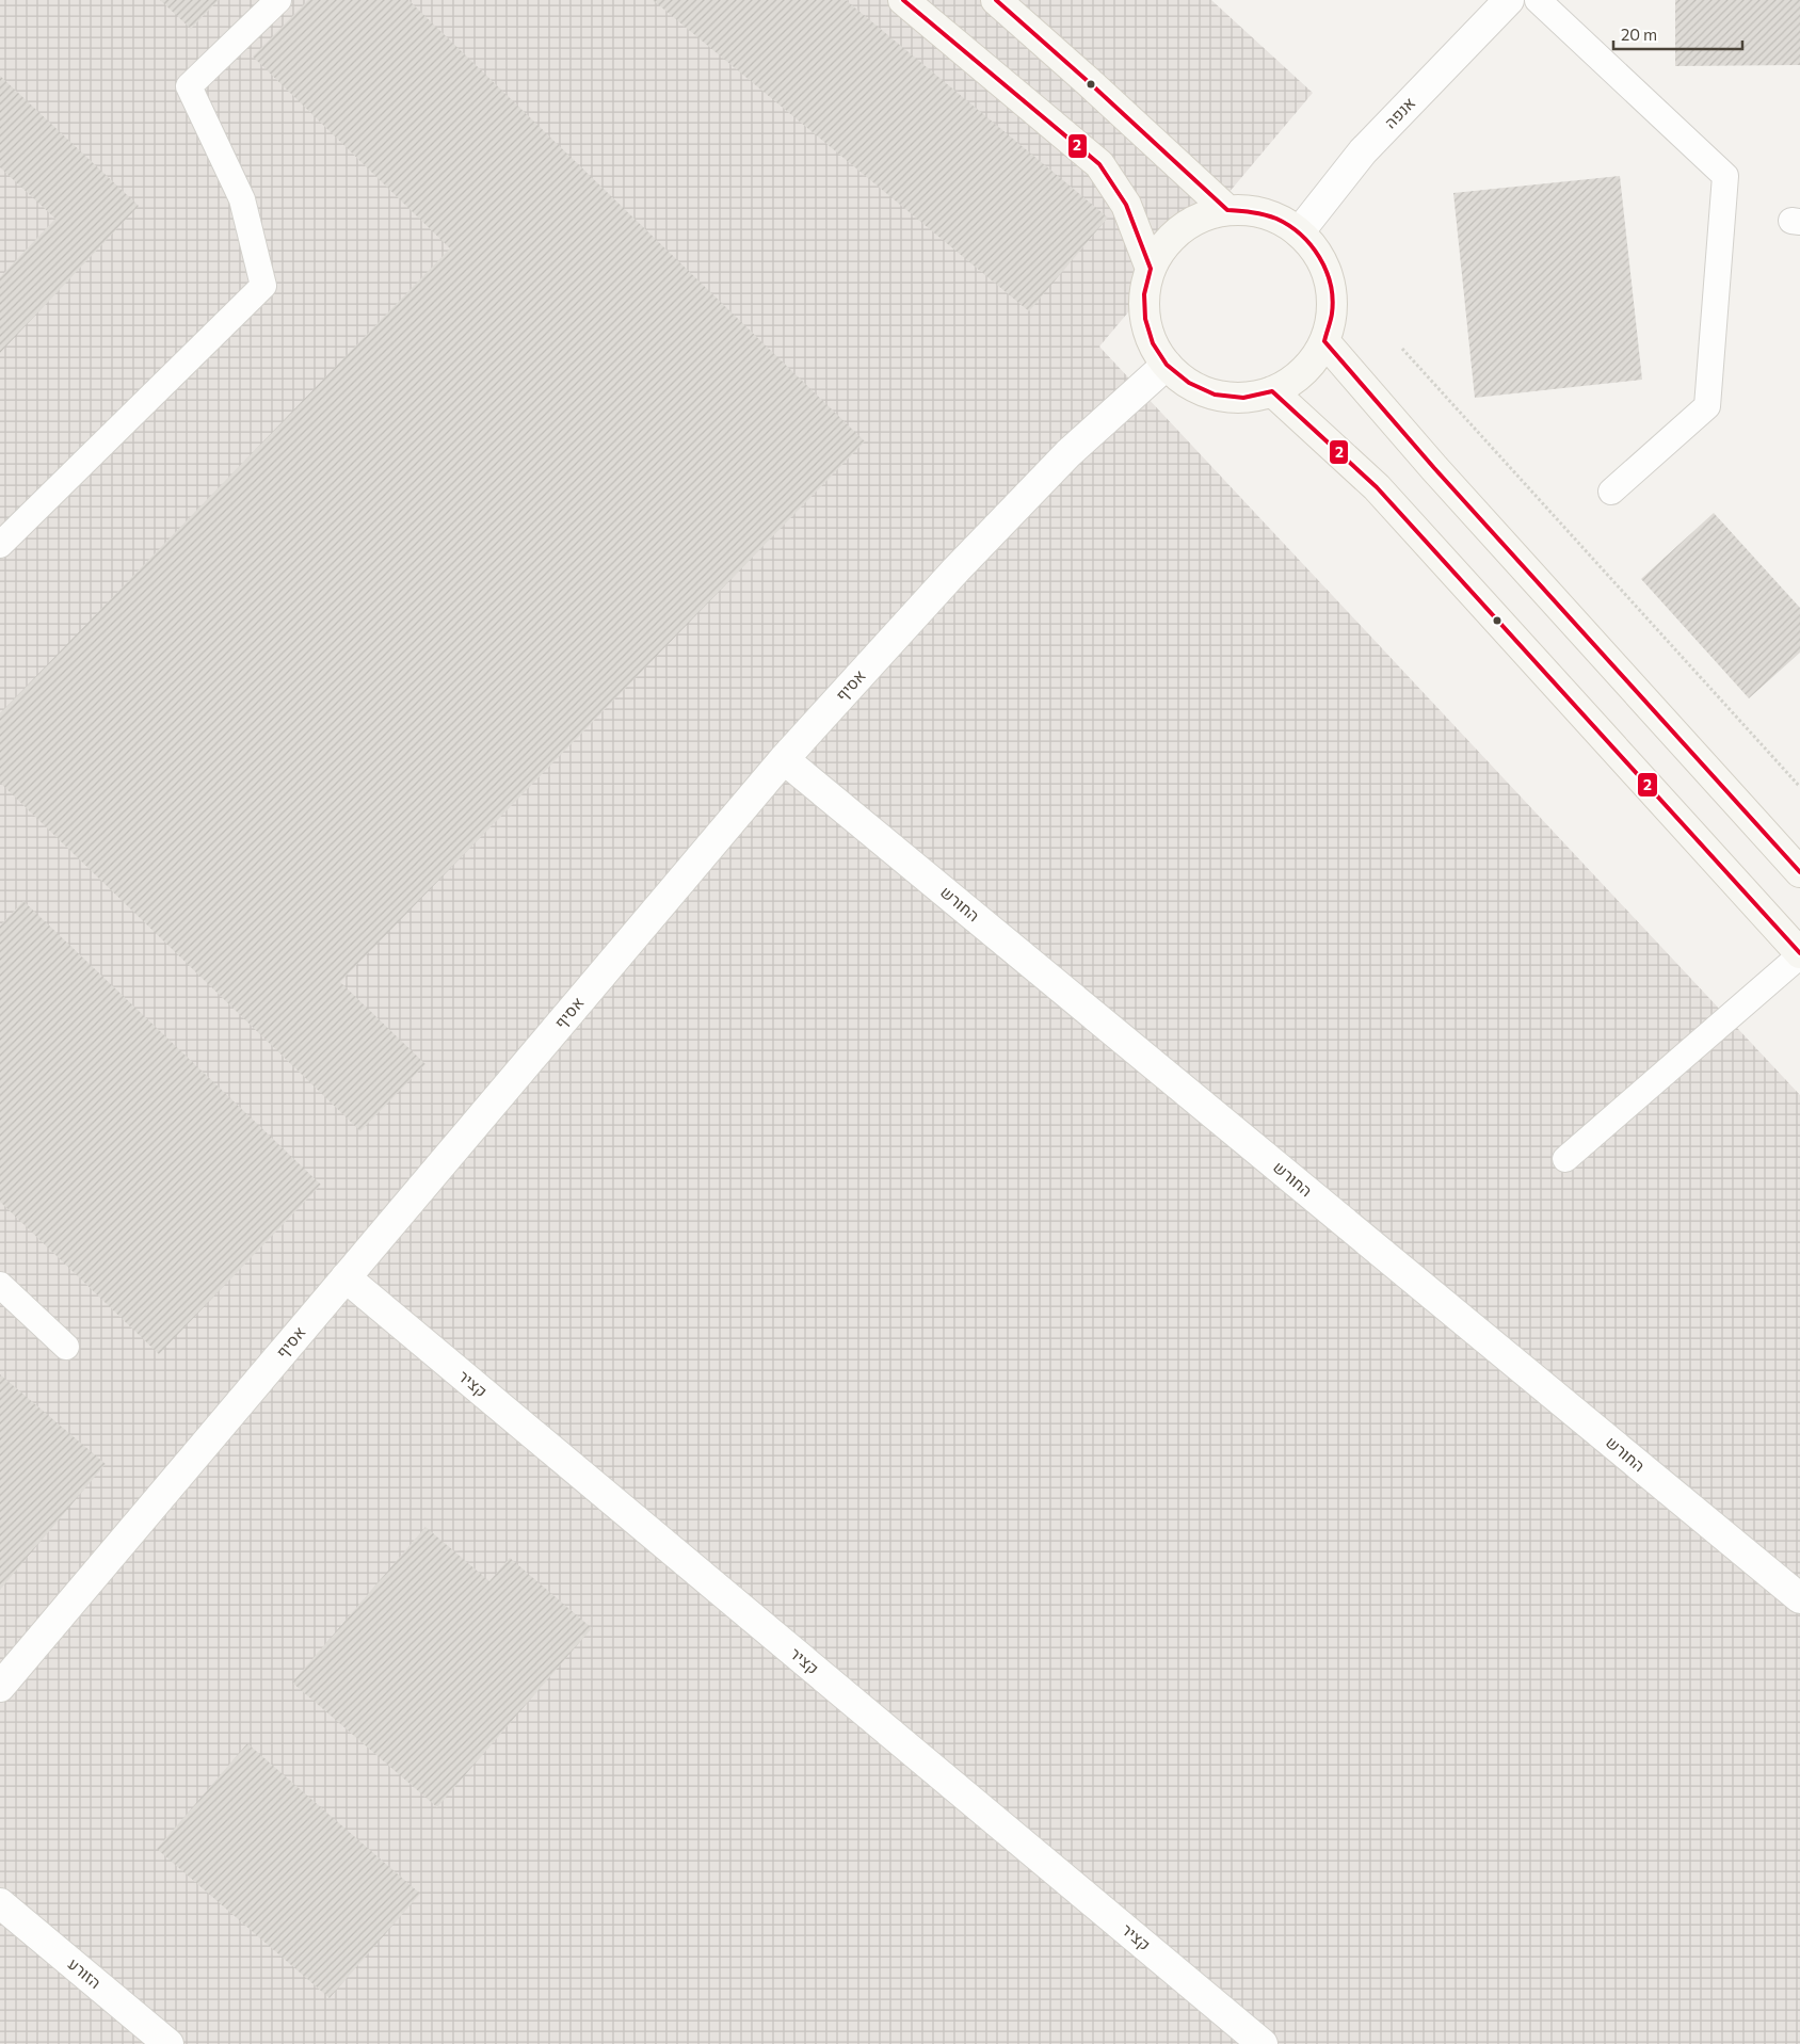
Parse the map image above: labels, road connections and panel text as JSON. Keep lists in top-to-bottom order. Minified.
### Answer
{"streets":{"street":["אנפה","אסיף","החורש","קציר","הזורע"]},"crossings":[["אנפה","אסיף"],["אסיף","החורש"],["אסיף","קציר"]],"lines":["transit line 2"],"scale_bar":"20 m"}
